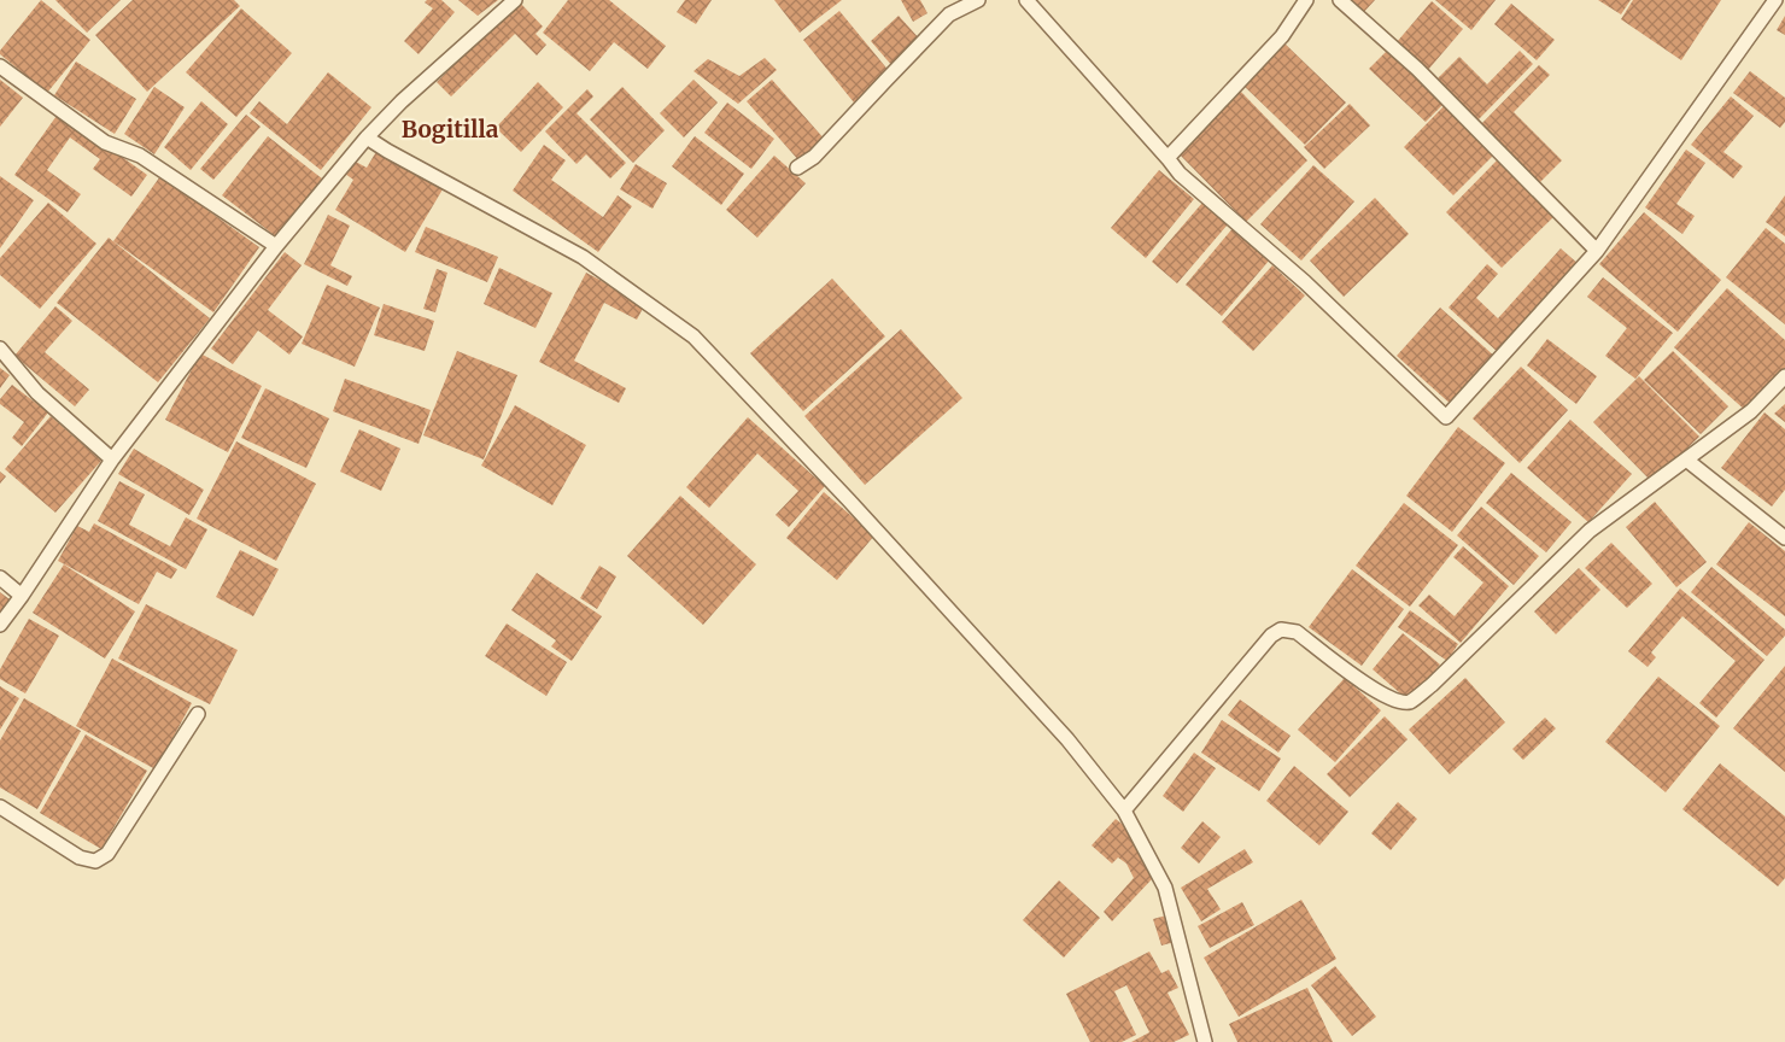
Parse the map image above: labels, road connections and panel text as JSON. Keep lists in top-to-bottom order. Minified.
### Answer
{"districts":["Bogitilla"]}
